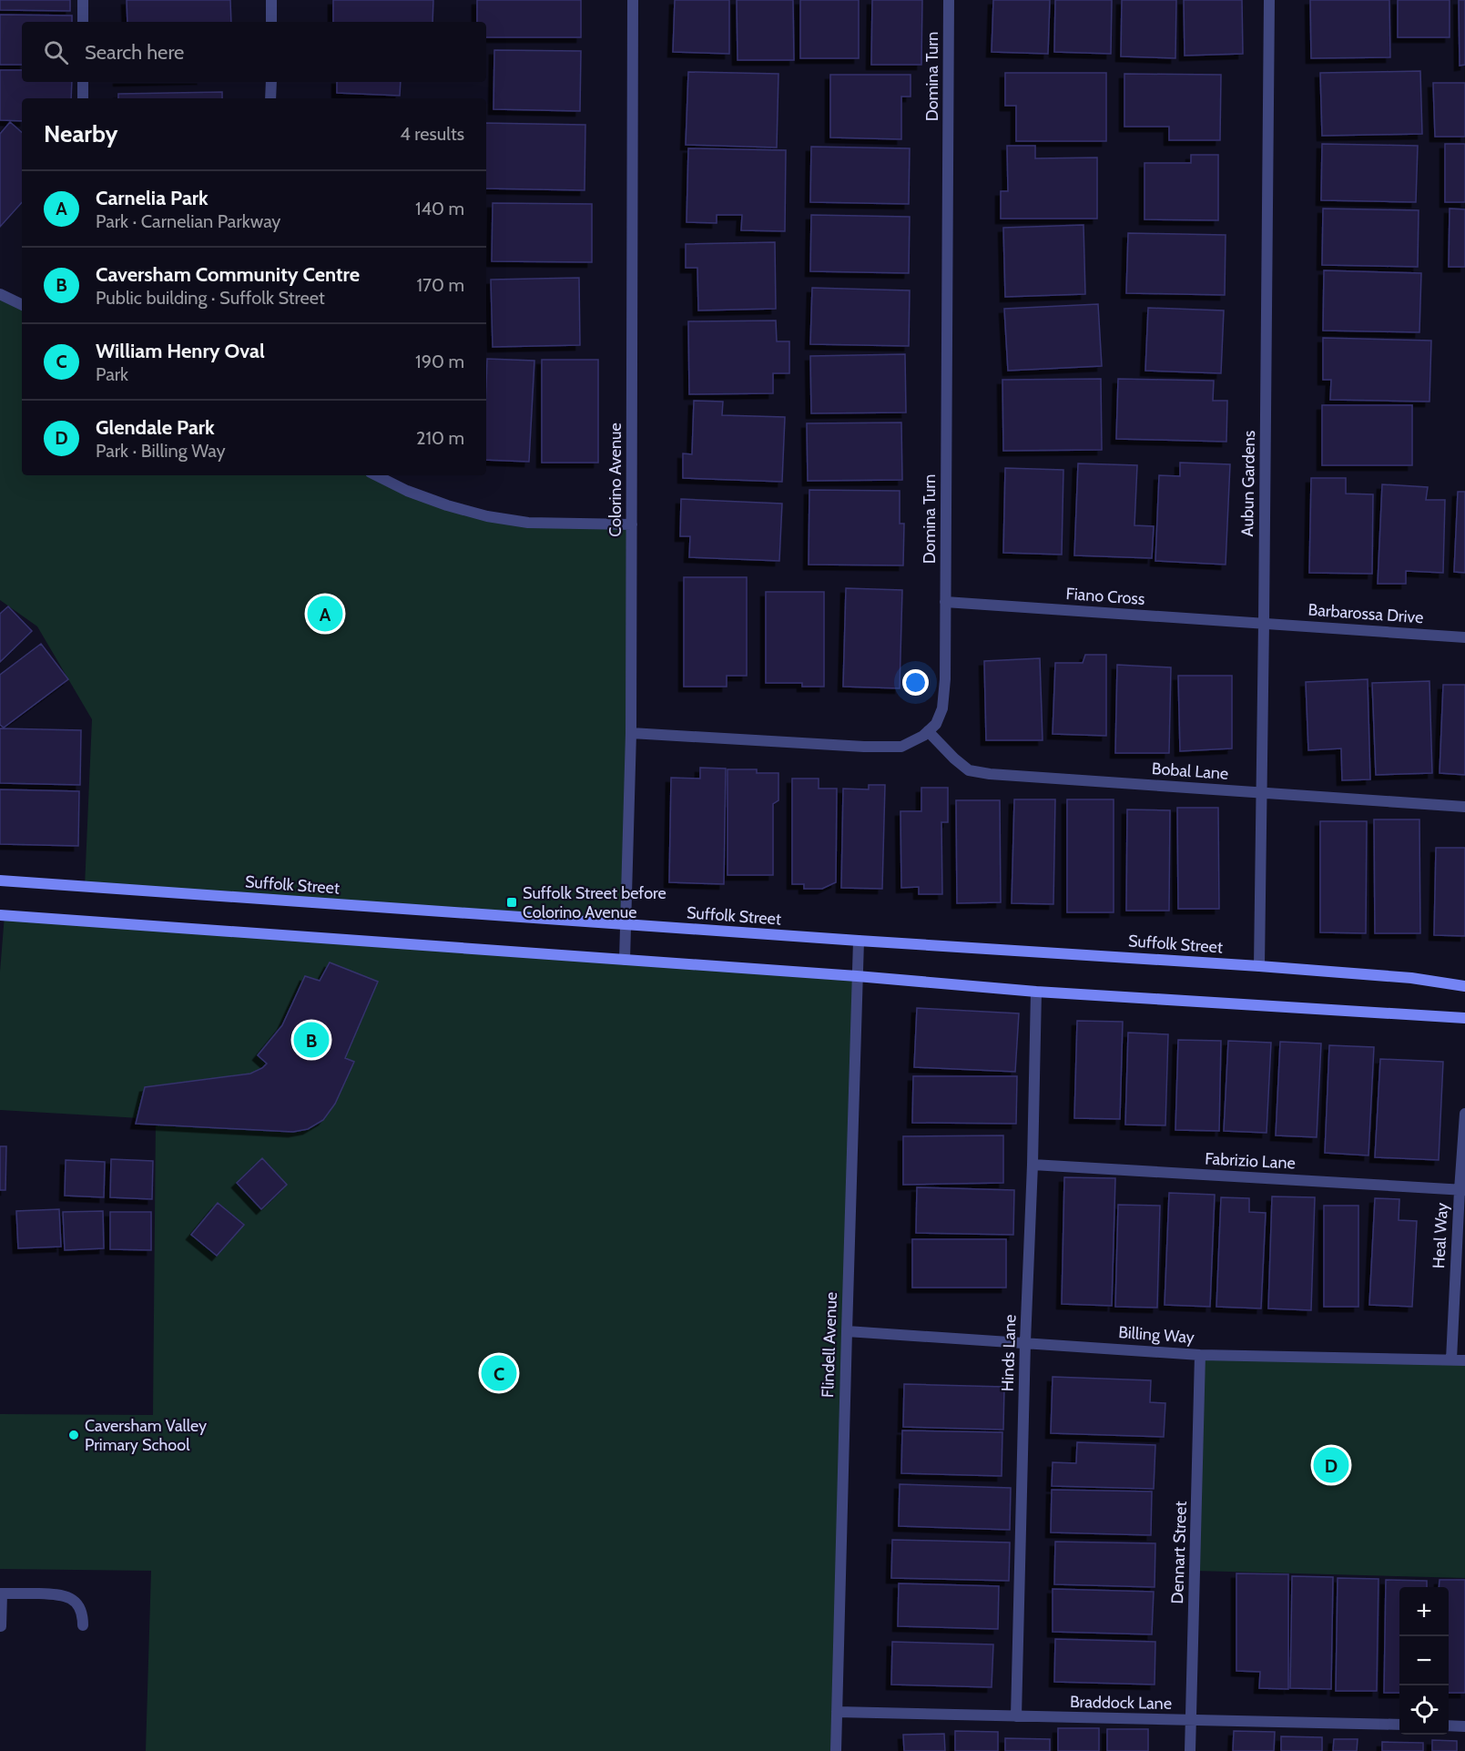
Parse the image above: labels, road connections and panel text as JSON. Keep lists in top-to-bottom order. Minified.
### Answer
{"streets":{"street":["Domina Turn","Colorino Avenue","Aubun Gardens","Fiano Cross","Barbarossa Drive","Bobal Lane","Suffolk Street","Fabrizio Lane","Heal Way","Billing Way","Flindell Avenue","Hinds Lane","Dennart Street","Braddock Lane"]},"crossings":[["Domina Turn","Colorino Avenue"],["Domina Turn","Fiano Cross"],["Domina Turn","Bobal Lane"],["Colorino Avenue","Suffolk Street"],["Aubun Gardens","Fiano Cross"],["Aubun Gardens","Barbarossa Drive"],["Aubun Gardens","Bobal Lane"],["Aubun Gardens","Suffolk Street"],["Fiano Cross","Barbarossa Drive"],["Suffolk Street","Flindell Avenue"],["Fabrizio Lane","Heal Way"],["Fabrizio Lane","Hinds Lane"],["Heal Way","Billing Way"],["Billing Way","Flindell Avenue"],["Billing Way","Hinds Lane"],["Billing Way","Dennart Street"],["Flindell Avenue","Braddock Lane"],["Hinds Lane","Braddock Lane"],["Dennart Street","Braddock Lane"]],"places":{"transit":["Suffolk Street before Colorino Avenue"],"other":["Caversham Valley Primary School"]},"page":{"search":"Search here","heading":["Nearby","4 results"],"list":[{"mark":"A","name":"Carnelia Park","note":"Park · Carnelian Parkway","value":"140 m"},{"mark":"B","name":"Caversham Community Centre","note":"Public building · Suffolk Street","value":"170 m"},{"mark":"C","name":"William Henry Oval","note":"Park","value":"190 m"},{"mark":"D","name":"Glendale Park","note":"Park · Billing Way","value":"210 m"}],"pins":["A","B","C","D"],"map_buttons":["+","−"]}}
